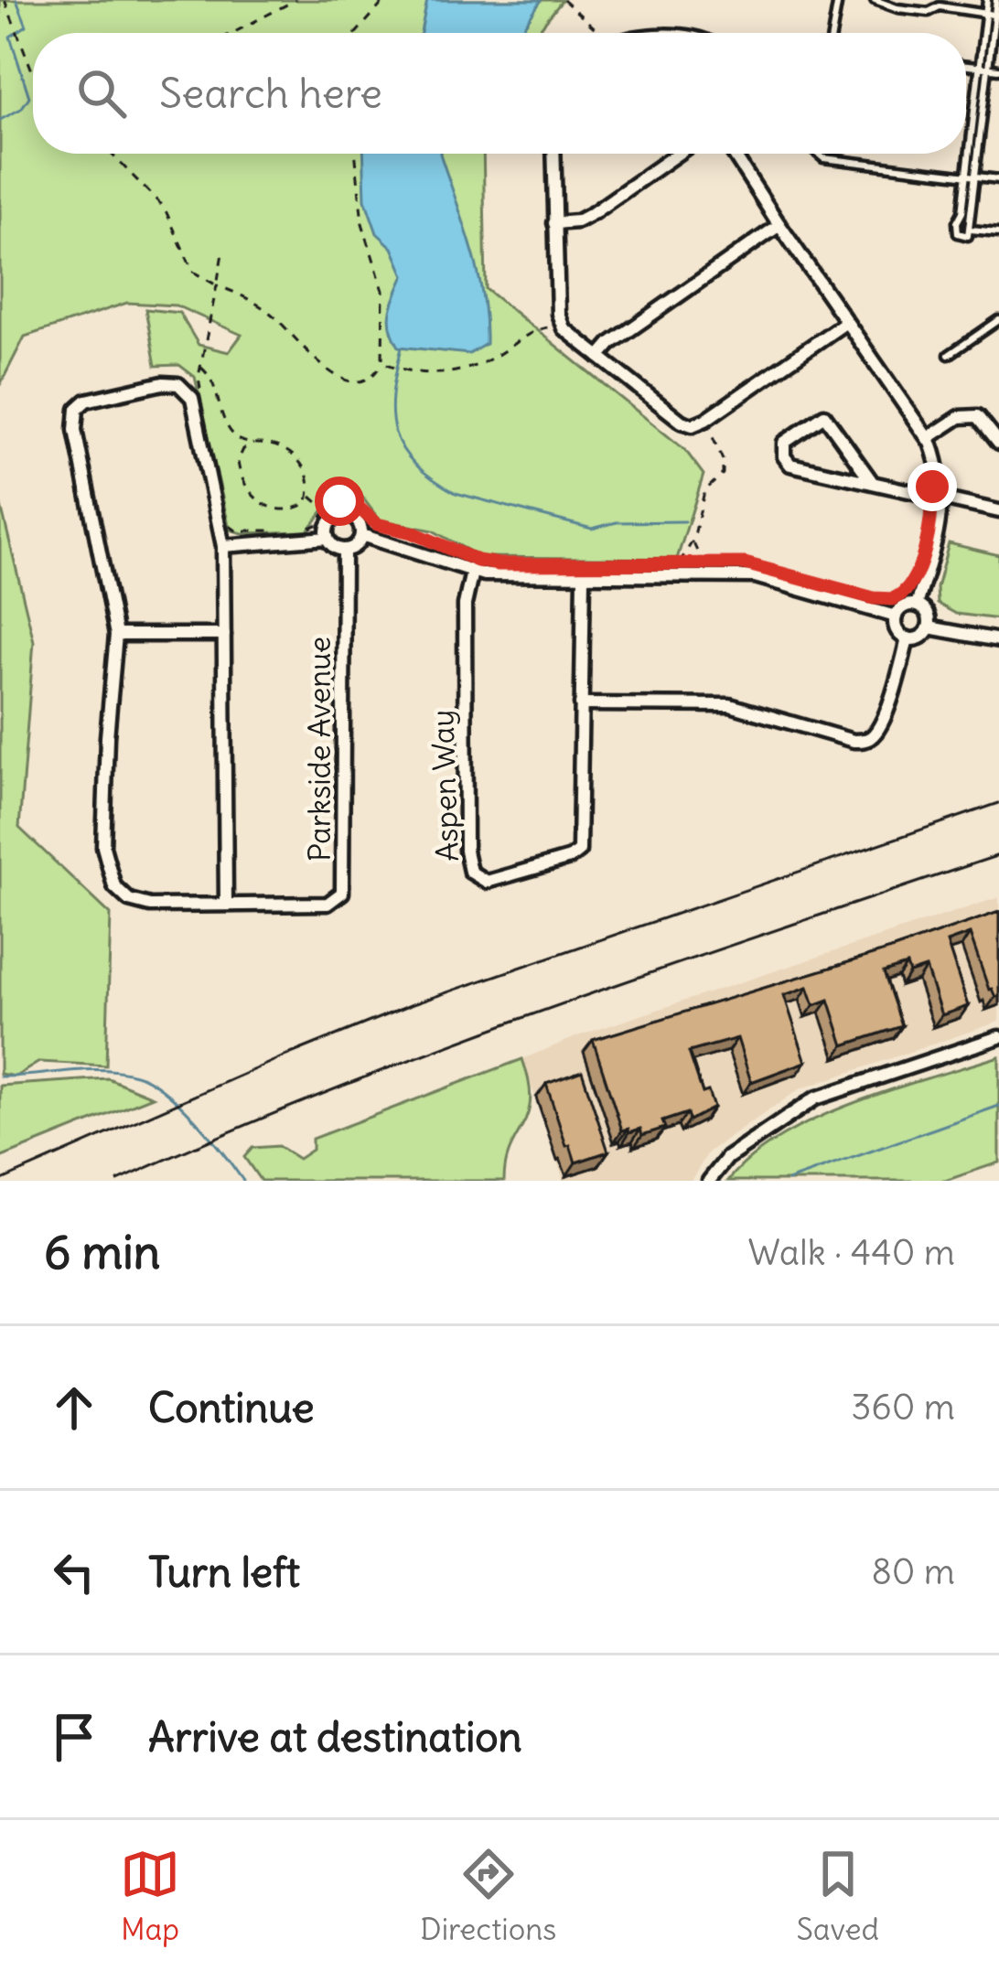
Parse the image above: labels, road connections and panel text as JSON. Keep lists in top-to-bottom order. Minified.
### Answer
{"streets":{"street":["Parkside Avenue","Aspen Way"]},"page":{"search":"Search here","heading":["6 min","Walk · 440 m"],"list":[["Continue","360 m"],["Turn left","80 m"],"Arrive at destination"],"nav":["Map","Directions","Saved"]}}
